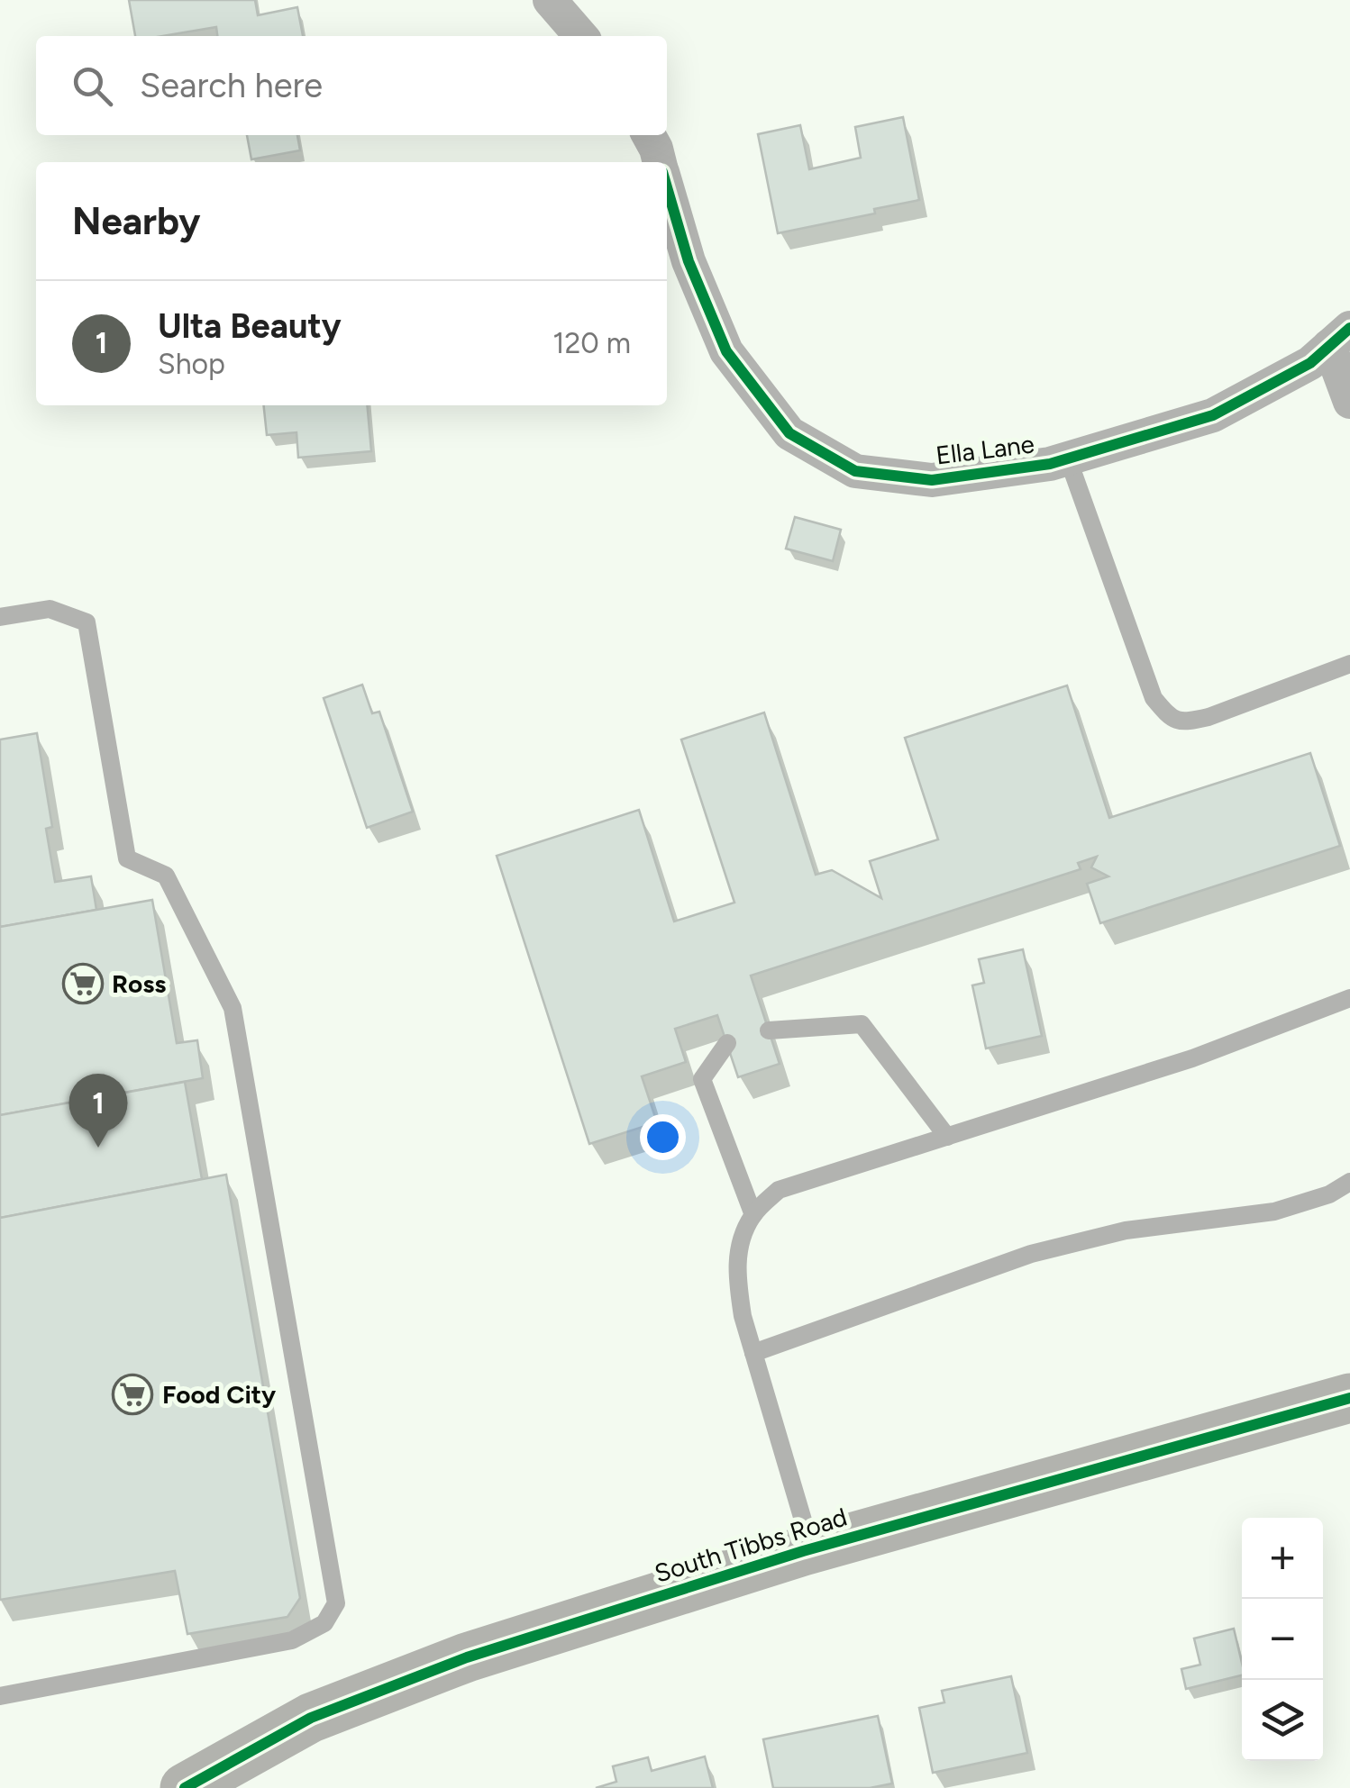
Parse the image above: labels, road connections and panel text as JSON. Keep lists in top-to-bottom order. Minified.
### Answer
{"streets":{"street":["Ella Lane","South Tibbs Road"]},"places":{"supermarket":["Ross","Food City"]},"page":{"search":"Search here","heading":"Nearby","list":[{"mark":"1","name":"Ulta Beauty","note":"Shop","value":"120 m"}],"pins":"1","map_buttons":["+","−"]}}
